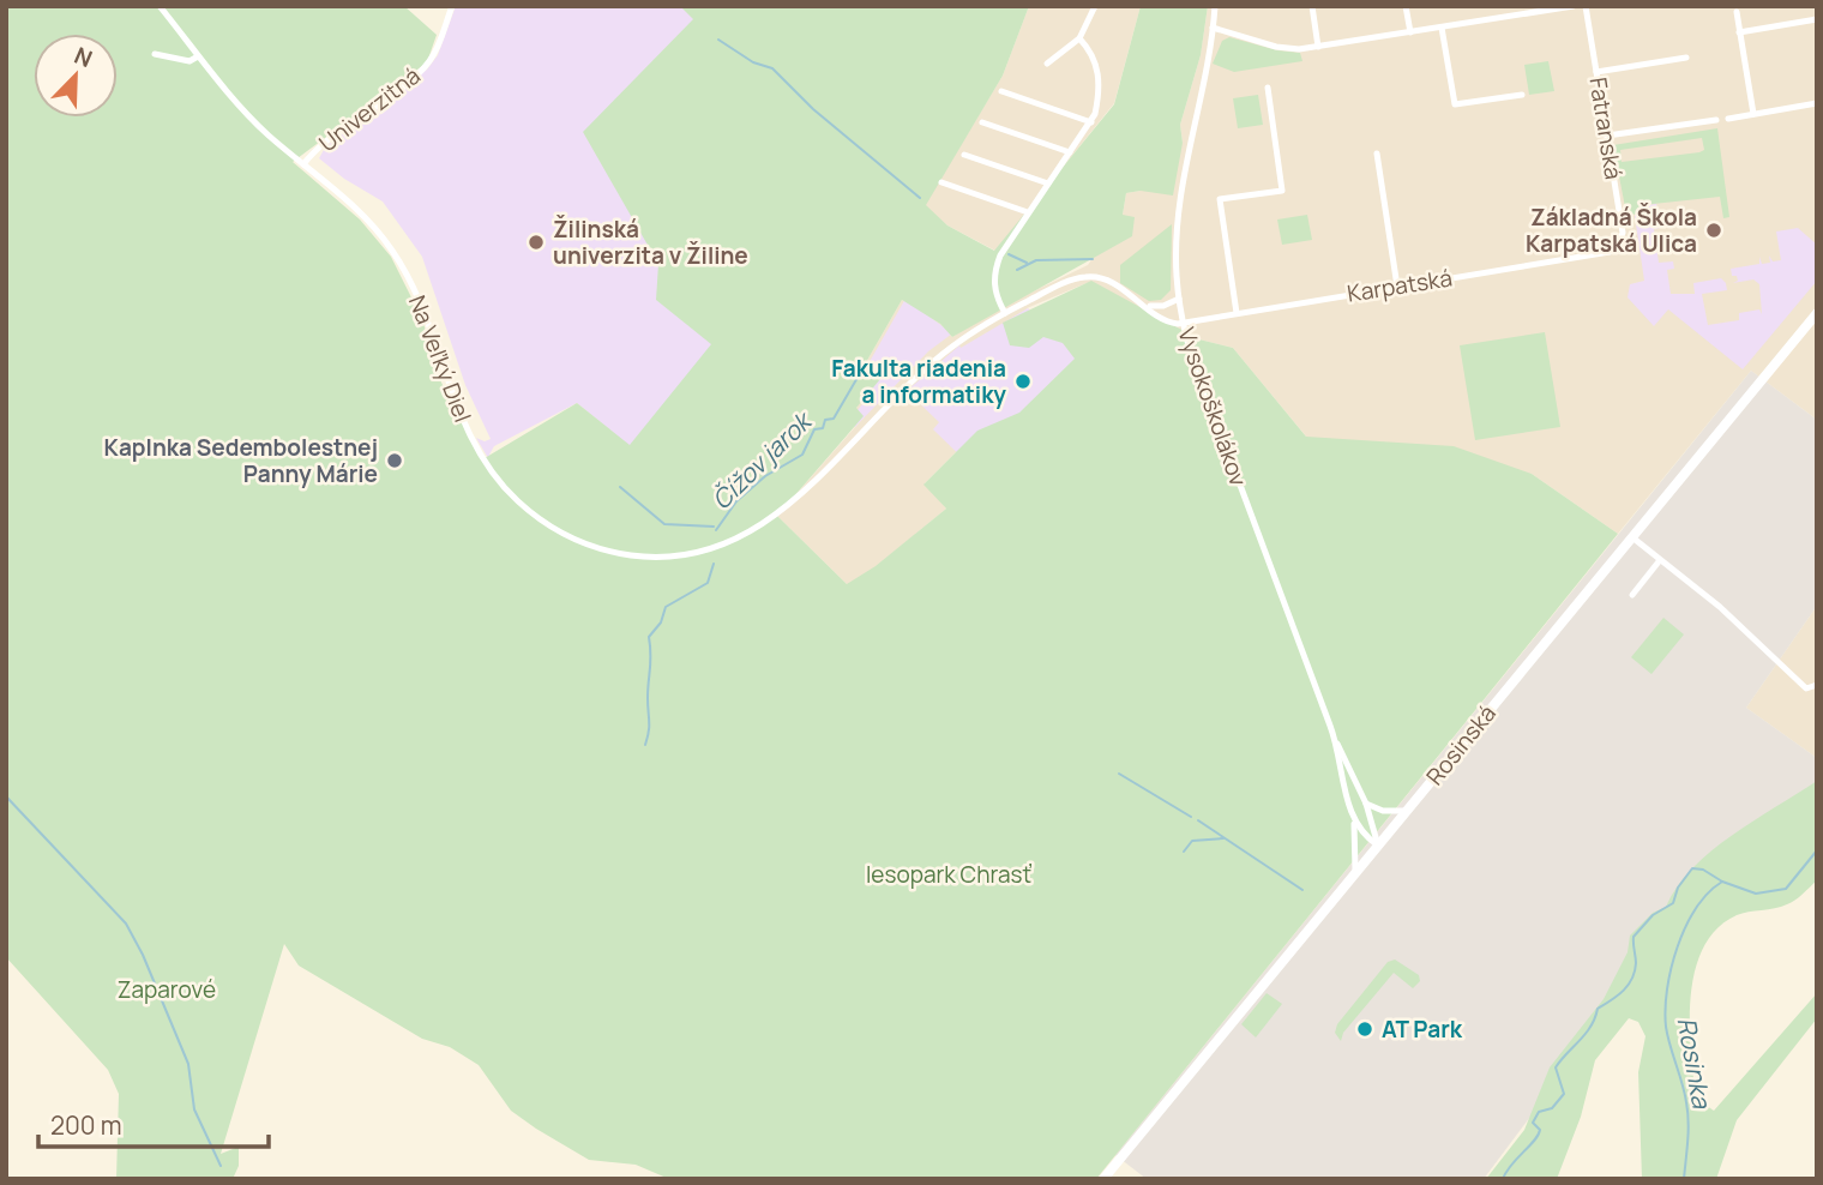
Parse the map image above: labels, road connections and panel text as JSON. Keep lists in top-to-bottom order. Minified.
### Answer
{"streets":{"street":["Univerzitná","Fatranská","Karpatská","Na Veľký Diel","Vysokoškolákov","Rosinská"]},"crossings":[["Univerzitná","Na Veľký Diel"],["Fatranská","Karpatská"],["Karpatská","Na Veľký Diel"],["Karpatská","Vysokoškolákov"],["Na Veľký Diel","Vysokoškolákov"],["Vysokoškolákov","Rosinská"]],"water":["Čížov jarok","Rosinka"],"parks":["lesopark Chrasť","Zaparové"],"places":["Základná Škola Karpatská Ulica","Žilinská univerzita v Žiline","Fakulta riadenia a informatiky","Kaplnka Sedembolestnej Panny Márie","AT Park"],"scale_bar":"200 m","north":"top right"}
